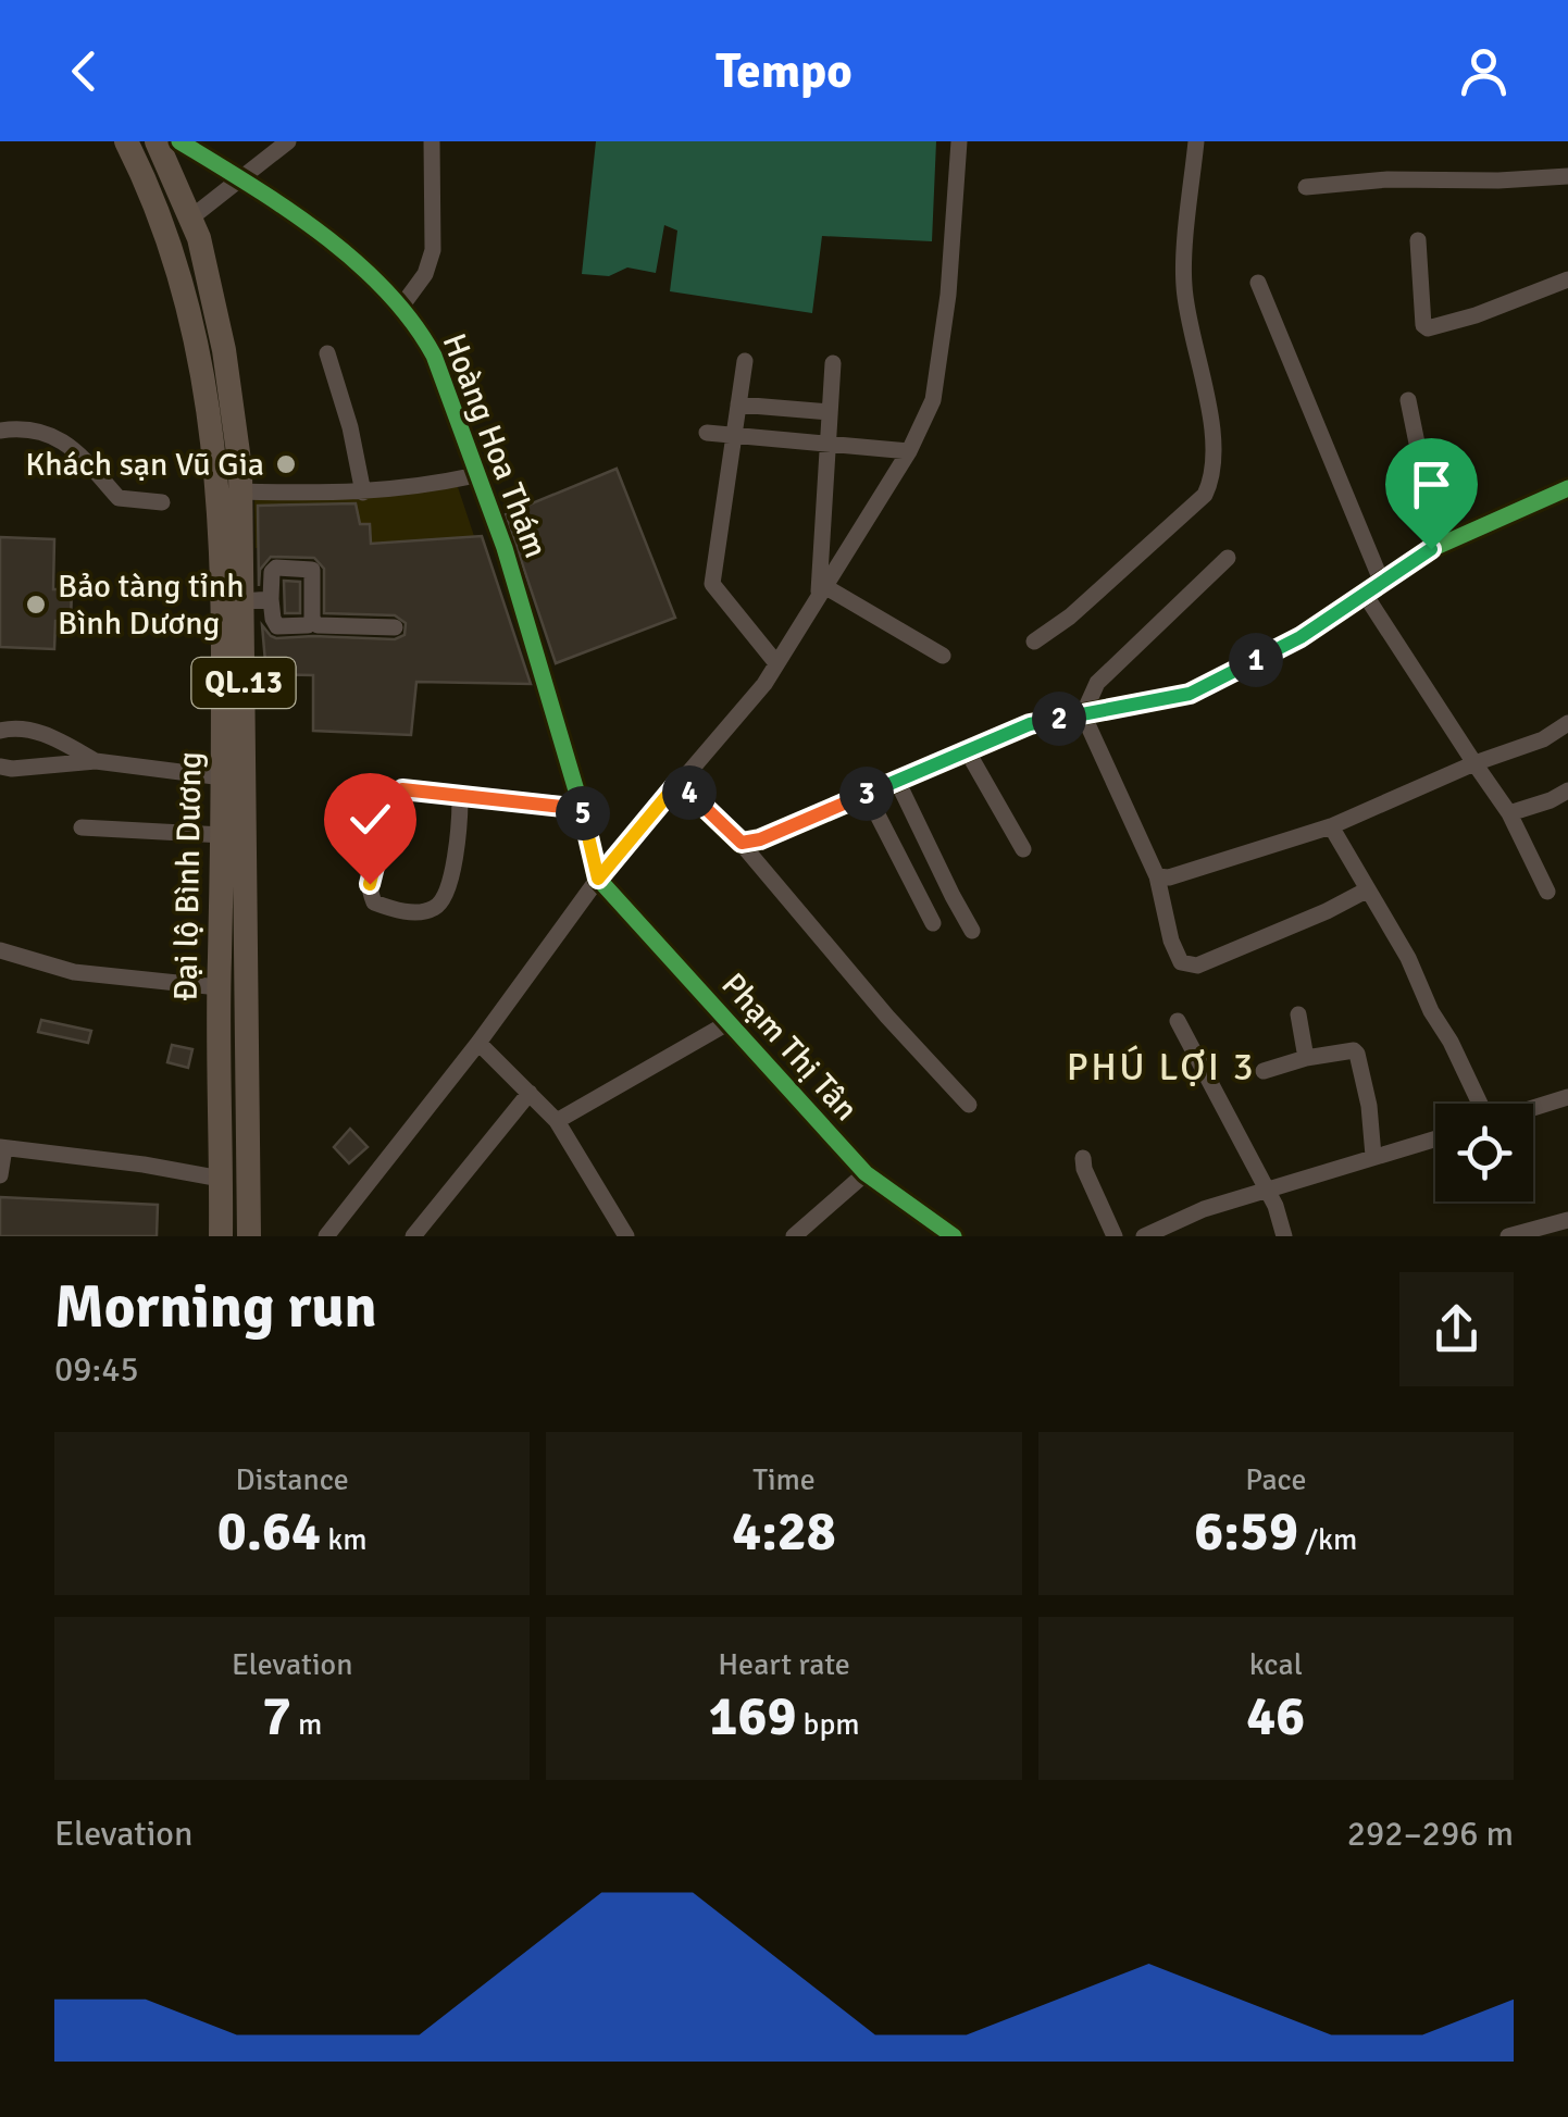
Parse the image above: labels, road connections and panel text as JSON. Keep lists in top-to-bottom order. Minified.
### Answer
{"streets":{"highway":["QL.13","Đại lộ Bình Dương"],"street":["Hoàng Hoa Thám","Phạm Thị Tân"]},"crossings":[["Hoàng Hoa Thám","Phạm Thị Tân"]],"districts":["PHÚ LỢI 3"],"places":["Khách sạn Vũ Gia","Bảo tàng tỉnh Bình Dương"],"page":{"header":"Tempo","pins":["1","2","4","3","5"],"heading":["Morning run","09:45"],"stats":[["Distance","0.64 km"],["Time","4:28"],["Pace","6:59 /km"],["Elevation","7 m"],["Heart rate","169 bpm"],["kcal","46"]],"chart":["Elevation","292–296 m"]}}
